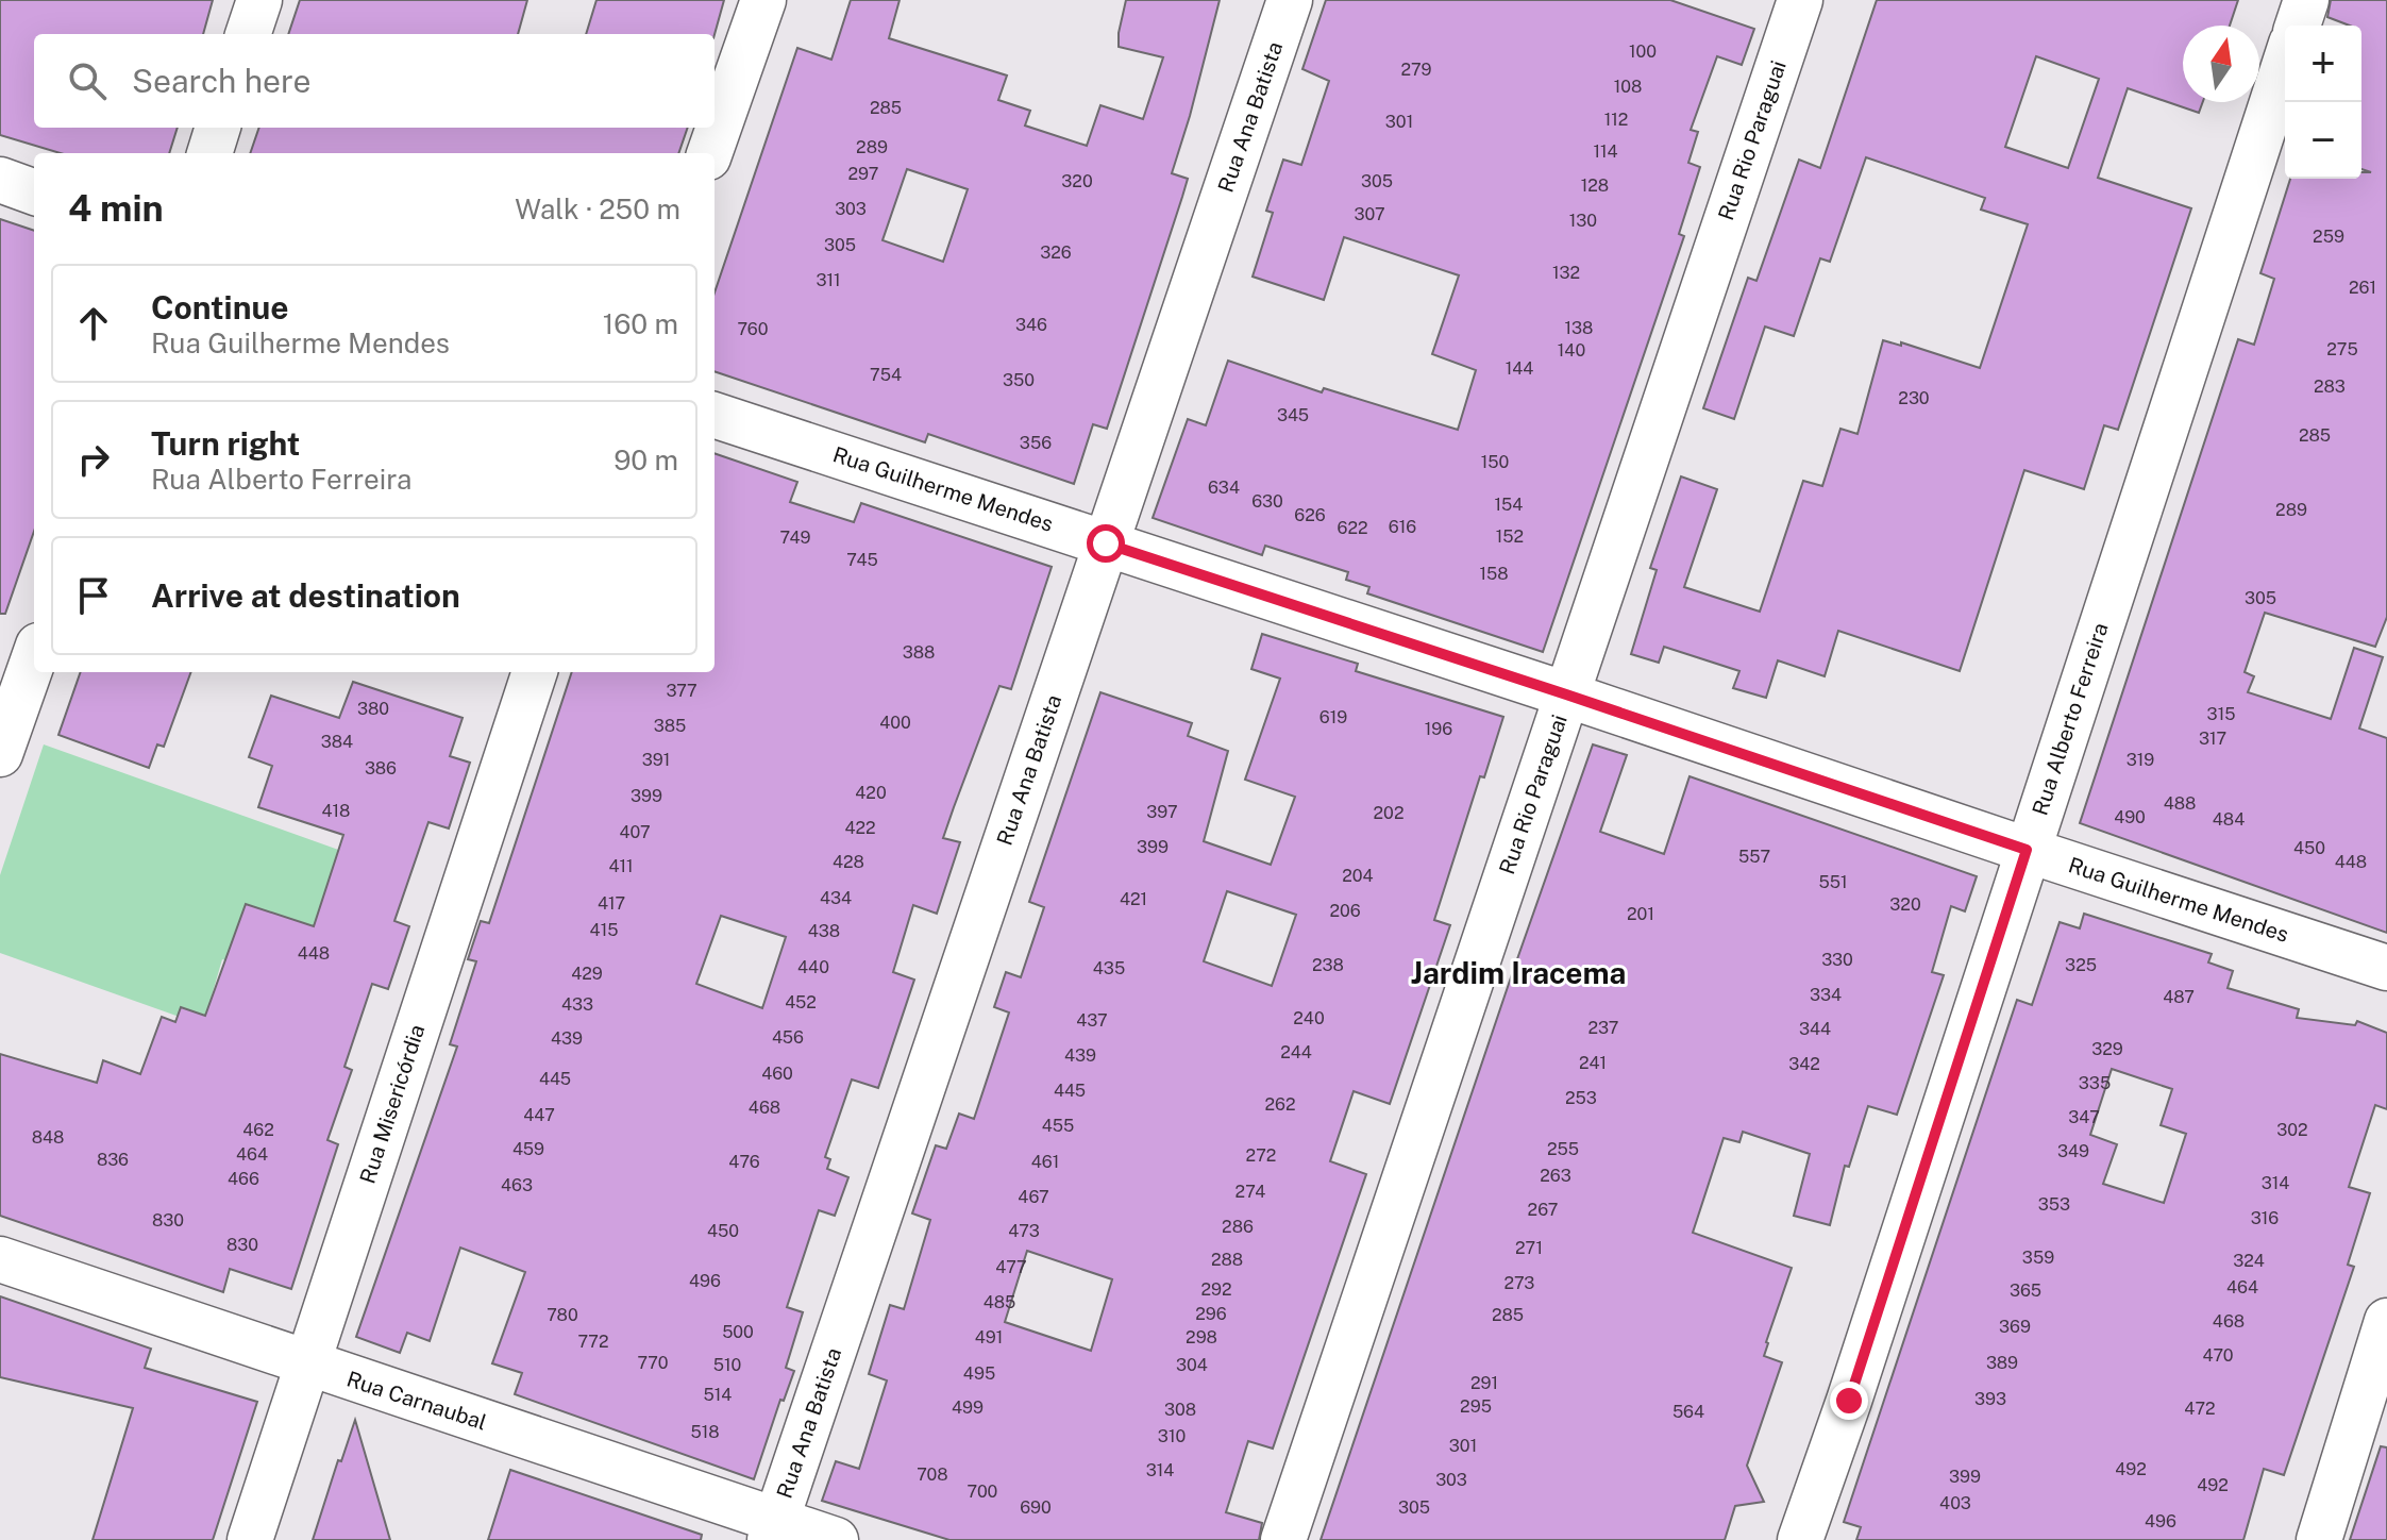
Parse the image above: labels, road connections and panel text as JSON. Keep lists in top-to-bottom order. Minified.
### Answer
{"streets":{"street":["Rua Ana Batista","Rua Rio Paraguai","Rua Guilherme Mendes","Rua Alberto Ferreira","Rua Misericórdia","Rua Carnaubal"]},"crossings":[["Rua Ana Batista","Rua Guilherme Mendes"],["Rua Ana Batista","Rua Carnaubal"],["Rua Rio Paraguai","Rua Guilherme Mendes"],["Rua Guilherme Mendes","Rua Alberto Ferreira"],["Rua Misericórdia","Rua Carnaubal"]],"districts":["Jardim Iracema"],"house_numbers":["100","279","108","285","112","301","289","114","297","320","305","128","303","307","130","259","305","326","132","311","261","346","138","760","275","140","144","754","350","283","230","345","285","356","150","634","630","154","289","626","616","622","152","749","745","158","305","388","377","380","315","619","400","385","196","317","384","391","319","386","420","399","488","418","397","202","490","484","422","407","399","450","557","428","448","411","204","551","434","421","417","320","206","201","415","438","448","330","238","325","440","435","429","334","487","452","433","240","437","237","344","456","439","329","244","439","241","342","460","445","335","445","253","262","468","447","347","455","462","302","848","459","255","349","464","272","836","476","461","263","466","314","463","274","467","353","267","316","830","286","450","473","830","271","359","288","324","477","496","273","464","292","365","485","296","780","285","468","369","500","491","298","772","470","770","389","510","304","495","291","514","393","295","499","472","308","564","518","310","301","492","314","708","399","303","492","700","403","690","305","496"],"north":"top","page":{"map_buttons":["+","−"],"search":"Search here","heading":["4 min","Walk · 250 m"],"list":[["Continue","Rua Guilherme Mendes","160 m"],["Turn right","Rua Alberto Ferreira","90 m"],"Arrive at destination"]}}
